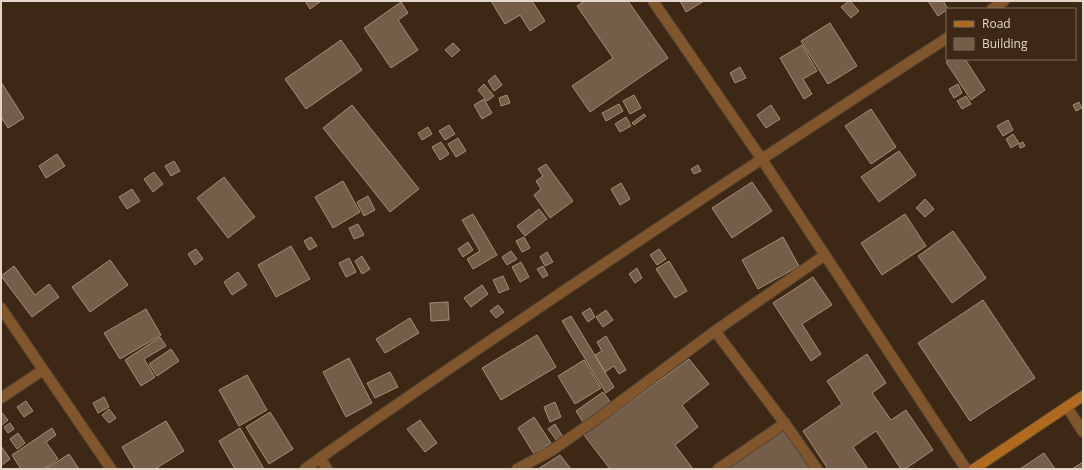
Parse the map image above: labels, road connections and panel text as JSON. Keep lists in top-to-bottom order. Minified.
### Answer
{"legend":["Road","Building"]}
